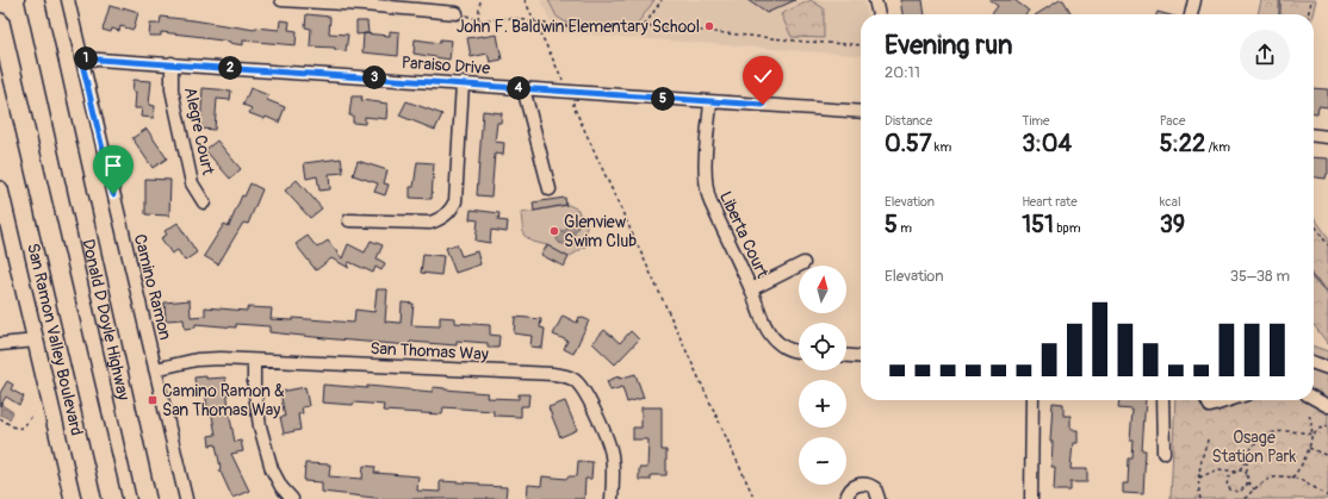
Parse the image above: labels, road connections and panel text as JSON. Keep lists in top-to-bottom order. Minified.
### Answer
{"streets":{"highway":["Donald D Doyle Highway"],"main road":["San Ramon Valley Boulevard"],"street":["Paraiso Drive","Alegre Court","Liberta Court","Camino Ramon","San Thomas Way"]},"crossings":[["Paraiso Drive","Alegre Court"],["Paraiso Drive","Liberta Court"],["Paraiso Drive","Camino Ramon"],["Camino Ramon","San Thomas Way"]],"parks":["Osage Station Park"],"places":{"other":["John F. Baldwin Elementary School","Glenview Swim Club"],"transit":["Camino Ramon & San Thomas Way"]},"north":"top","page":{"heading":["Evening run","20:11"],"pins":["1","2","3","4","5"],"stats":[["Distance","0.57 km"],["Time","3:04"],["Pace","5:22 /km"],["Elevation","5 m"],["Heart rate","151 bpm"],["kcal","39"]],"chart":["Elevation","35–38 m"],"map_buttons":["+","−"]}}
